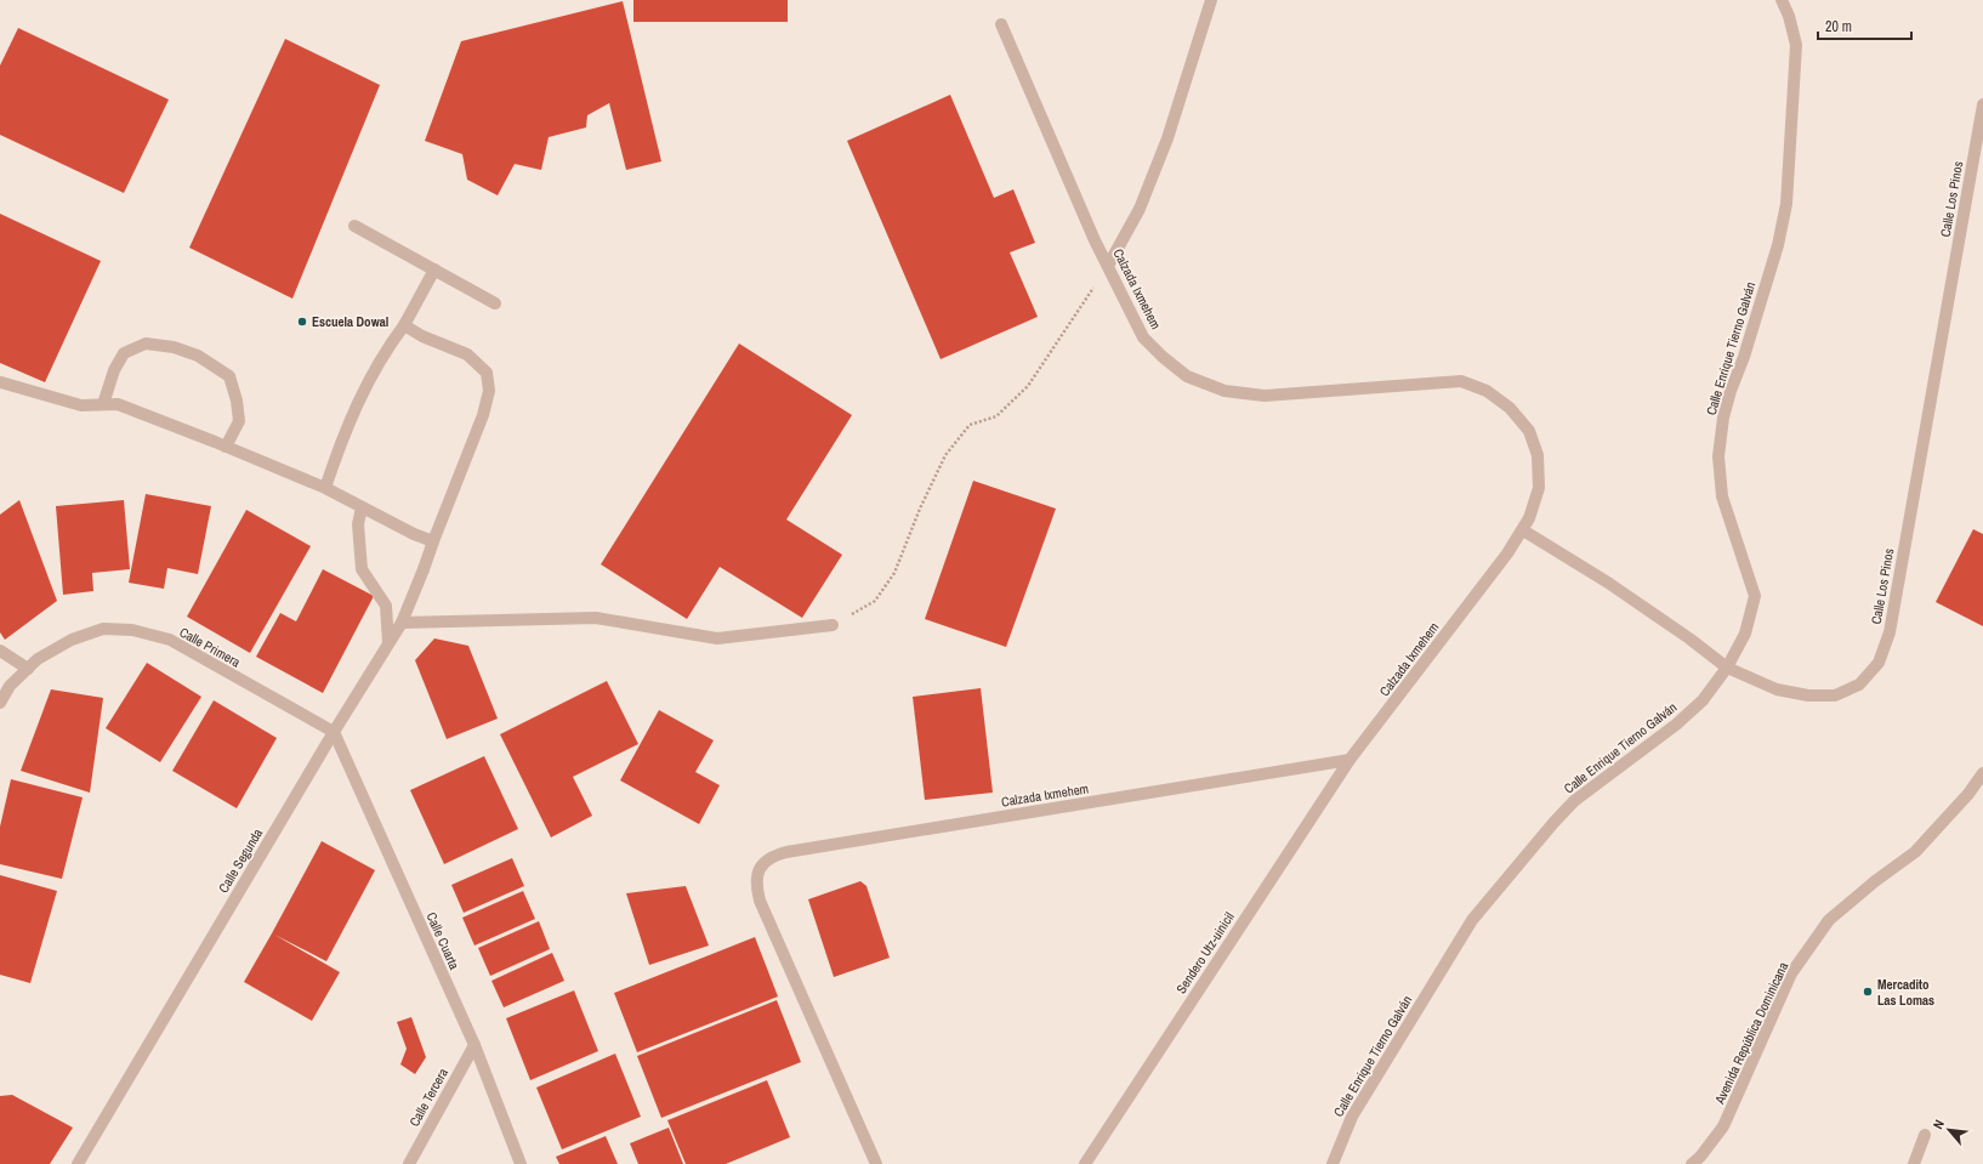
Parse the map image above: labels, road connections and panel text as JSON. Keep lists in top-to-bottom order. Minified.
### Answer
{"streets":{"street":["Calle Los Pinos","Calzada Ixmehem","Calle Enrique Tierno Galván","Calle Primera","Calle Segunda","Calle Cuarta","Sendero Utz-uinicil","Avenida República Dominicana","Calle Tercera"]},"crossings":[["Calle Los Pinos","Calzada Ixmehem"],["Calle Los Pinos","Calle Enrique Tierno Galván"],["Calzada Ixmehem","Sendero Utz-uinicil"],["Calle Primera","Calle Segunda"],["Calle Primera","Calle Cuarta"],["Calle Segunda","Calle Cuarta"],["Calle Cuarta","Calle Tercera"]],"places":["Escuela Dowal","Mercadito Las Lomas"],"scale_bar":"20 m","north":"top left"}
